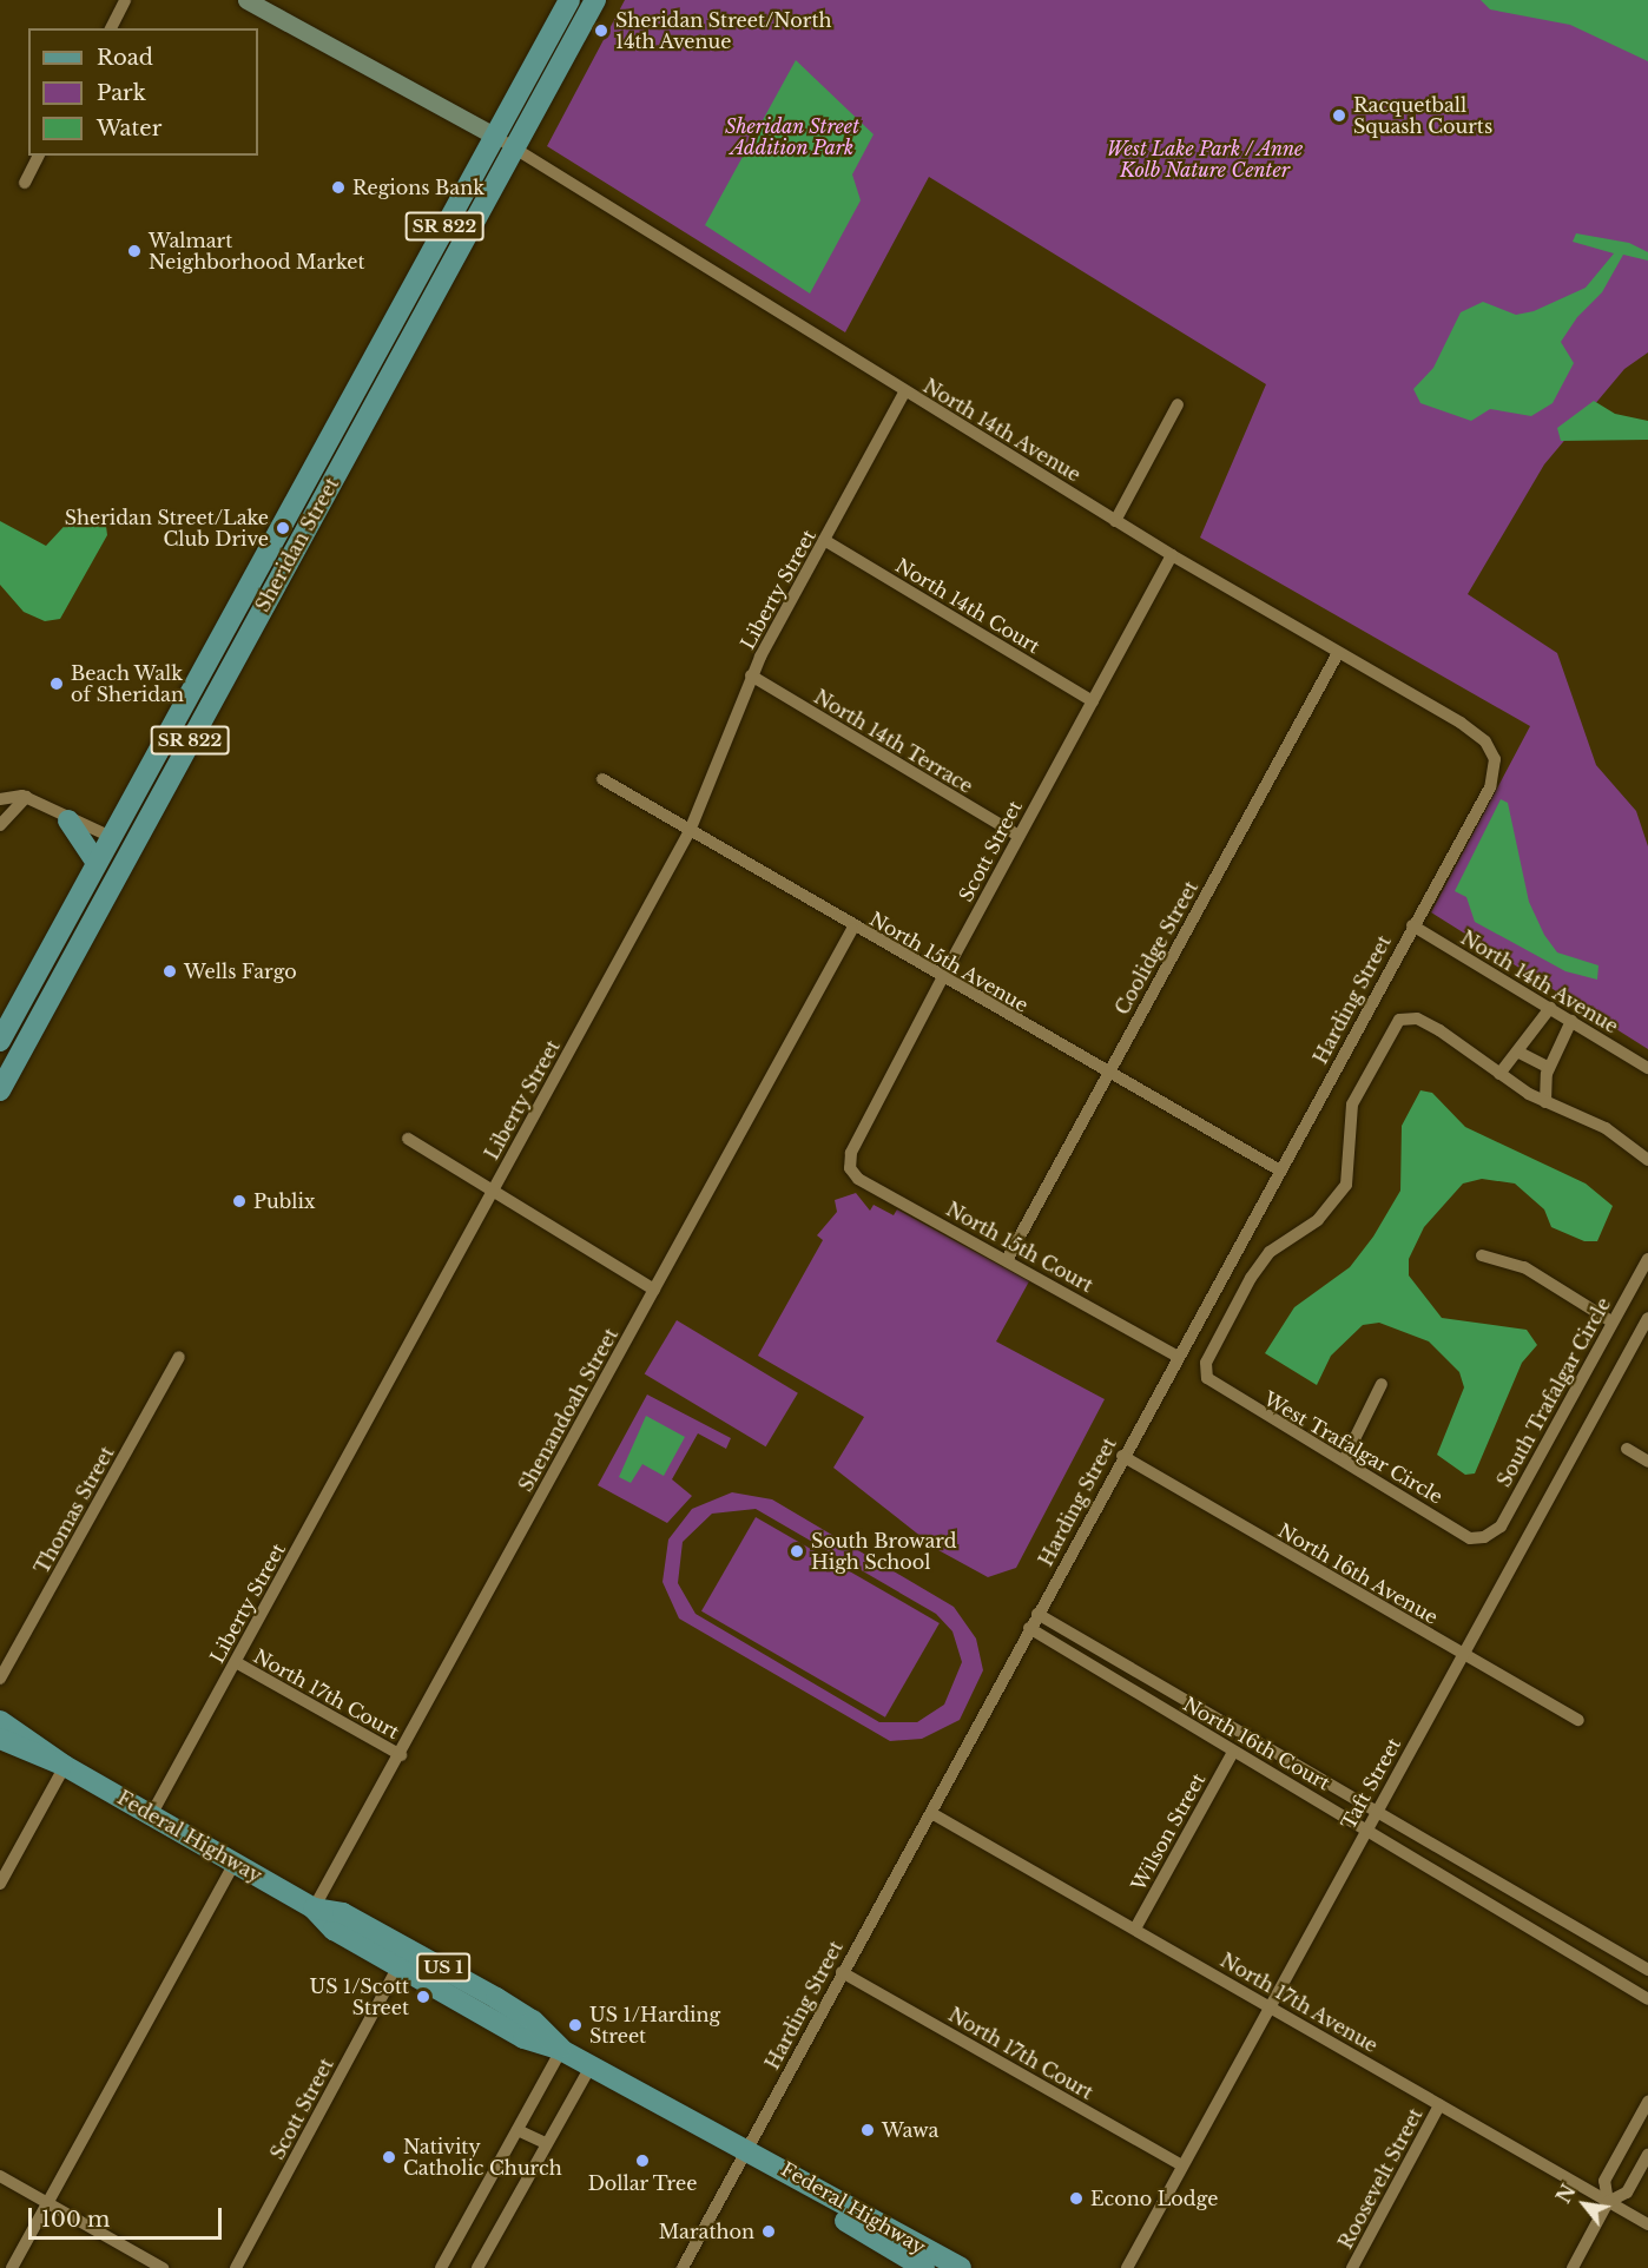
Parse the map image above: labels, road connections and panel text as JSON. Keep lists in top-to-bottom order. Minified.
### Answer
{"streets":{"main road":["SR 822","Sheridan Street","Federal Highway","US 1"],"street":["North 14th Avenue","Liberty Street","North 14th Court","North 14th Terrace","Scott Street","Coolidge Street","North 15th Avenue","Harding Street","North 15th Court","South Trafalgar Circle","Shenandoah Street","West Trafalgar Circle","Thomas Street","North 16th Avenue","North 17th Court","North 16th Court","Taft Street","Wilson Street","North 17th Avenue","Roosevelt Street"]},"crossings":[["North 14th Avenue","Sheridan Street"],["North 14th Avenue","Liberty Street"],["North 14th Avenue","Scott Street"],["North 14th Avenue","Coolidge Street"],["North 14th Avenue","Harding Street"],["Liberty Street","North 14th Court"],["Liberty Street","North 14th Terrace"],["Liberty Street","North 15th Avenue"],["Liberty Street","North 17th Court"],["Liberty Street","Federal Highway"],["North 14th Court","Scott Street"],["North 14th Terrace","Scott Street"],["Scott Street","North 15th Avenue"],["Scott Street","North 15th Court"],["Scott Street","Federal Highway"],["Coolidge Street","North 15th Avenue"],["Coolidge Street","North 15th Court"],["North 15th Avenue","Harding Street"],["North 15th Avenue","Shenandoah Street"],["Harding Street","North 15th Court"],["Harding Street","North 16th Avenue"],["Harding Street","North 17th Court"],["Harding Street","North 16th Court"],["Harding Street","Federal Highway"],["Harding Street","North 17th Avenue"],["South Trafalgar Circle","West Trafalgar Circle"],["Shenandoah Street","North 17th Court"],["Shenandoah Street","Federal Highway"],["North 16th Avenue","Taft Street"],["North 17th Court","Taft Street"],["North 16th Court","Taft Street"],["North 16th Court","Wilson Street"],["Taft Street","North 17th Avenue"],["Wilson Street","North 17th Avenue"],["North 17th Avenue","Roosevelt Street"]],"parks":["Sheridan Street Addition Park","West Lake Park / Anne Kolb Nature Center"],"places":["Sheridan Street/North 14th Avenue","Racquetball Squash Courts","Regions Bank","Walmart Neighborhood Market","Sheridan Street/Lake Club Drive","Beach Walk of Sheridan","Wells Fargo","Publix","South Broward High School","US 1/Scott Street","US 1/Harding Street","Wawa","Nativity Catholic Church","Dollar Tree","Econo Lodge","Marathon"],"legend":["Road","Park","Water"],"scale_bar":"100 m","north":"top left"}
